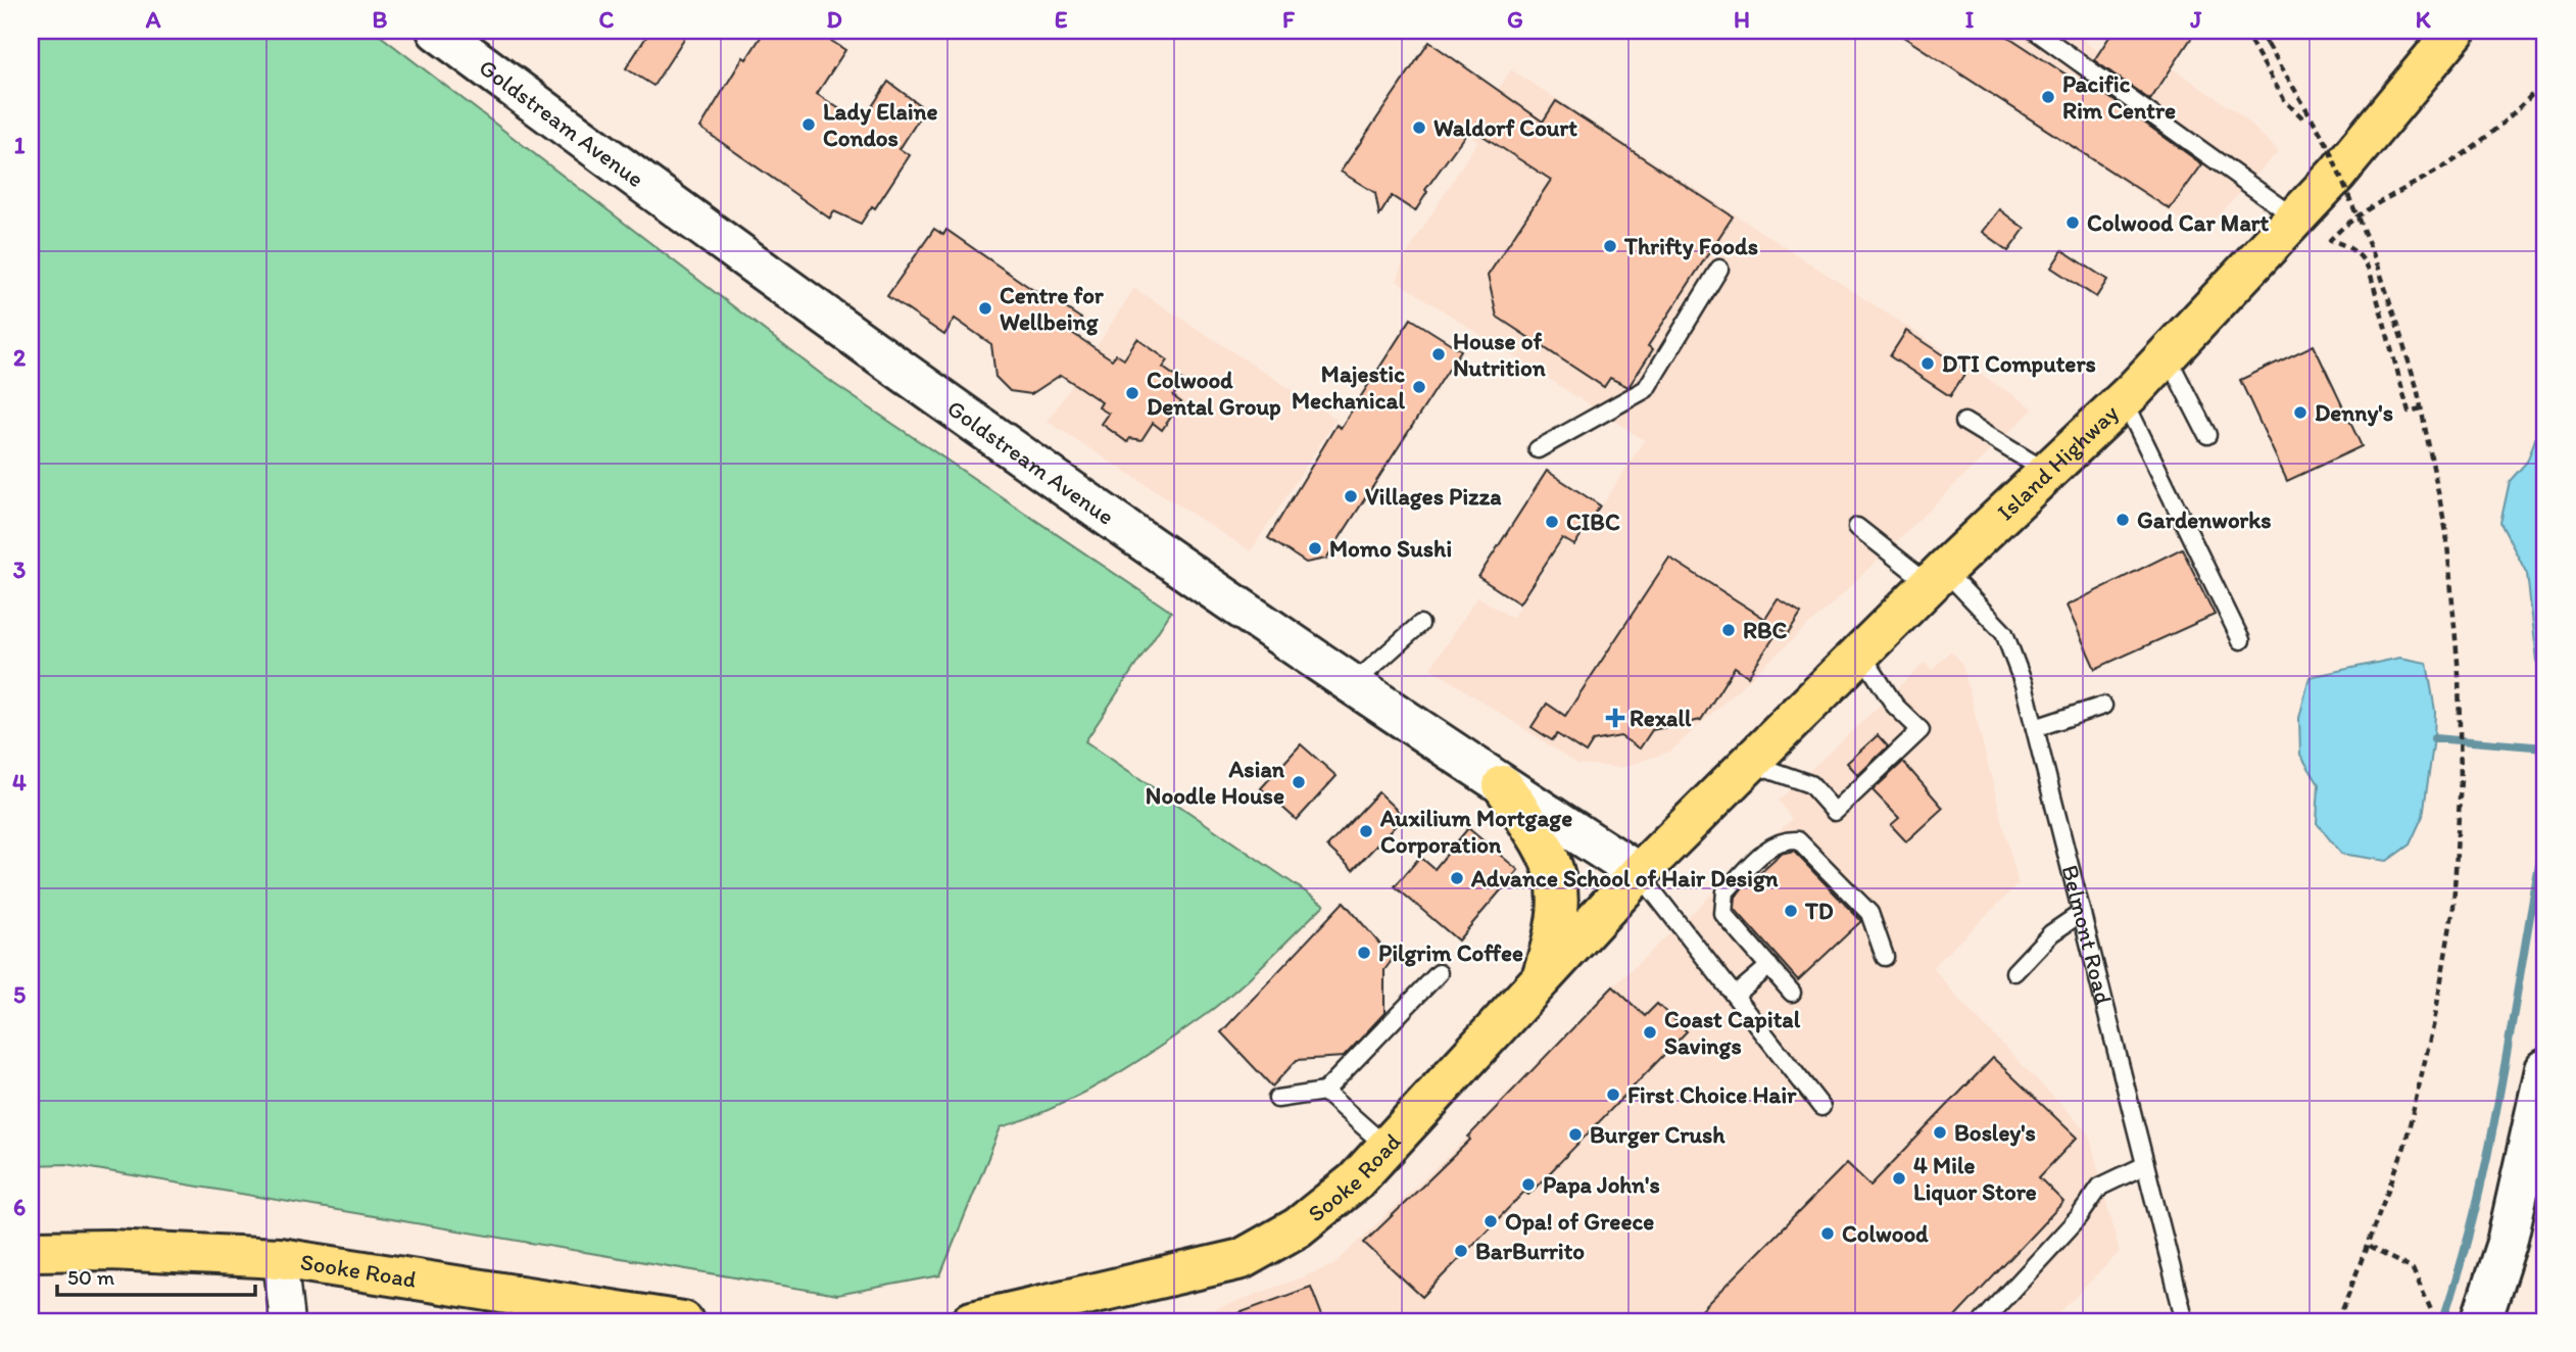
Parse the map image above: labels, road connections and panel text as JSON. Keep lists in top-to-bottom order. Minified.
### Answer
{"streets":{"main road":["Island Highway","Sooke Road"],"street":["Goldstream Avenue"],"lane":["Belmont Road"]},"crossings":[["Goldstream Avenue","Island Highway"],["Goldstream Avenue","Sooke Road"],["Island Highway","Belmont Road"],["Island Highway","Sooke Road"]],"places":{"other":["Pacific Rim Centre","Lady Elaine Condos","Waldorf Court","Colwood Car Mart","Thrifty Foods","Centre for Wellbeing","House of Nutrition","DTI Computers","Majestic Mechanical","Colwood Dental Group","Denny's","Villages Pizza","Gardenworks","CIBC","Momo Sushi","RBC","Asian Noodle House","Auxilium Mortgage Corporation","Advance School of Hair Design","TD","Pilgrim Coffee","Coast Capital Savings","First Choice Hair","Bosley's","Burger Crush","4 Mile Liquor Store","Papa John's","Opa! of Greece","Colwood","BarBurrito"],"health":["Rexall"]},"scale_bar":"50 m","grid":{"columns":["A","B","C","D","E","F","G","H","I","J","K"],"rows":["1","2","3","4","5","6"]}}
